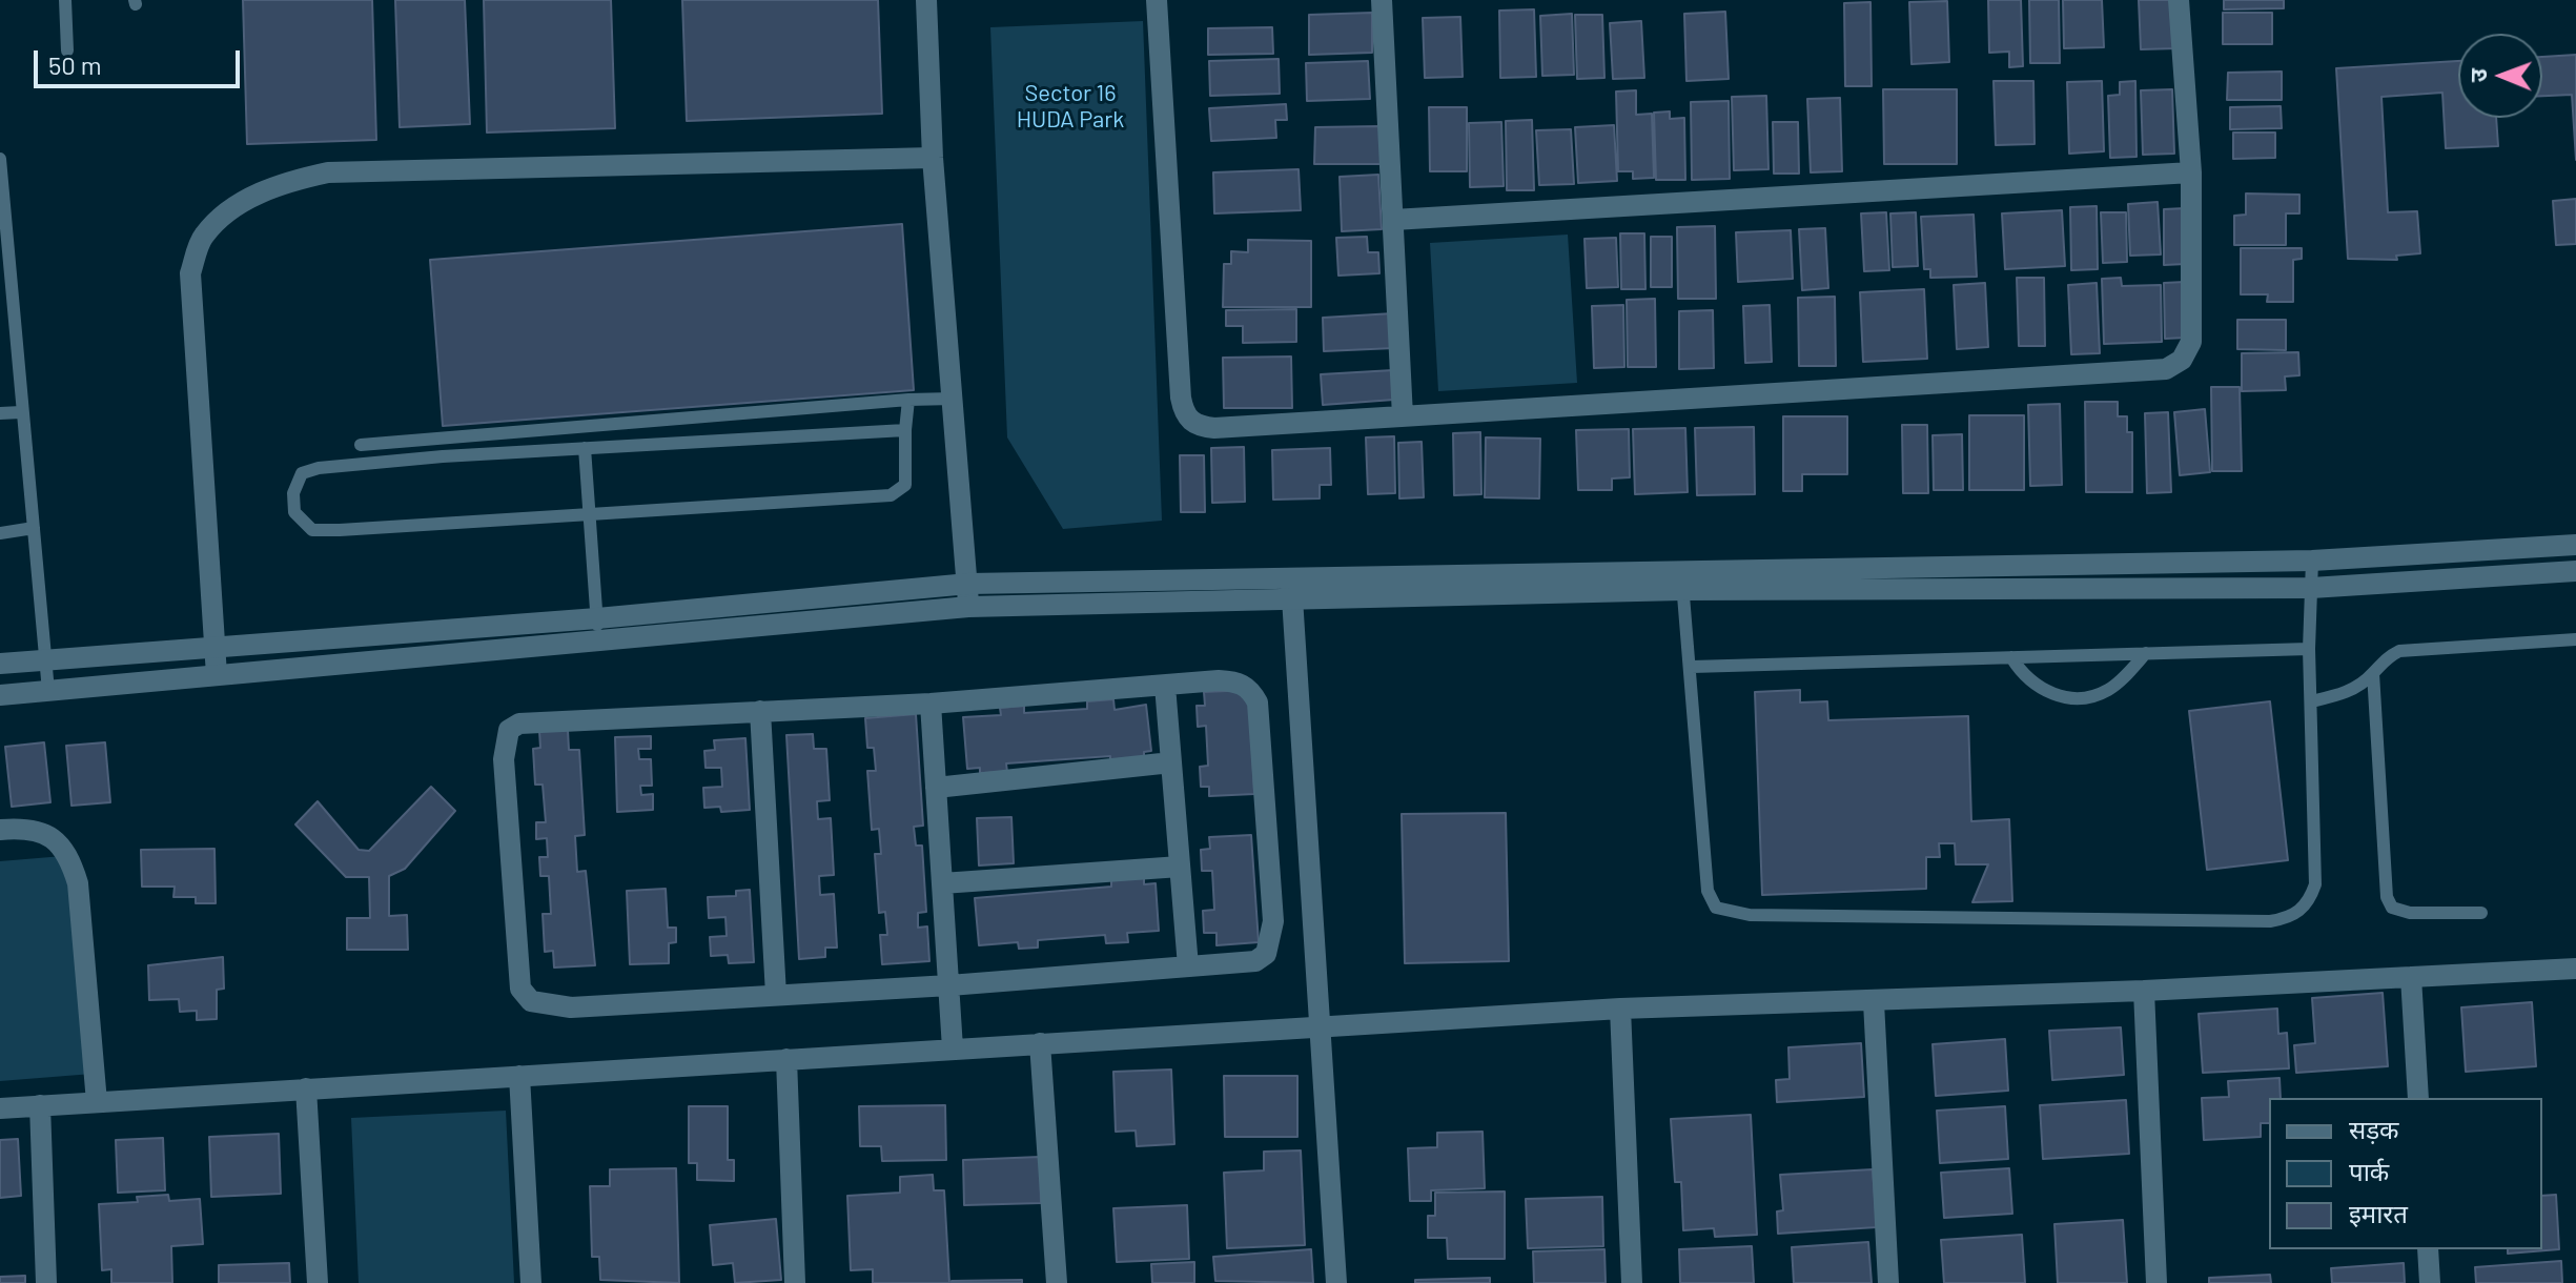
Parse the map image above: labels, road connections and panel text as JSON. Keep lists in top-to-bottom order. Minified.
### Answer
{"parks":["Sector 16 HUDA Park"],"legend":["सड़क","पार्क","इमारत"],"scale_bar":"50 m","north":"left"}
